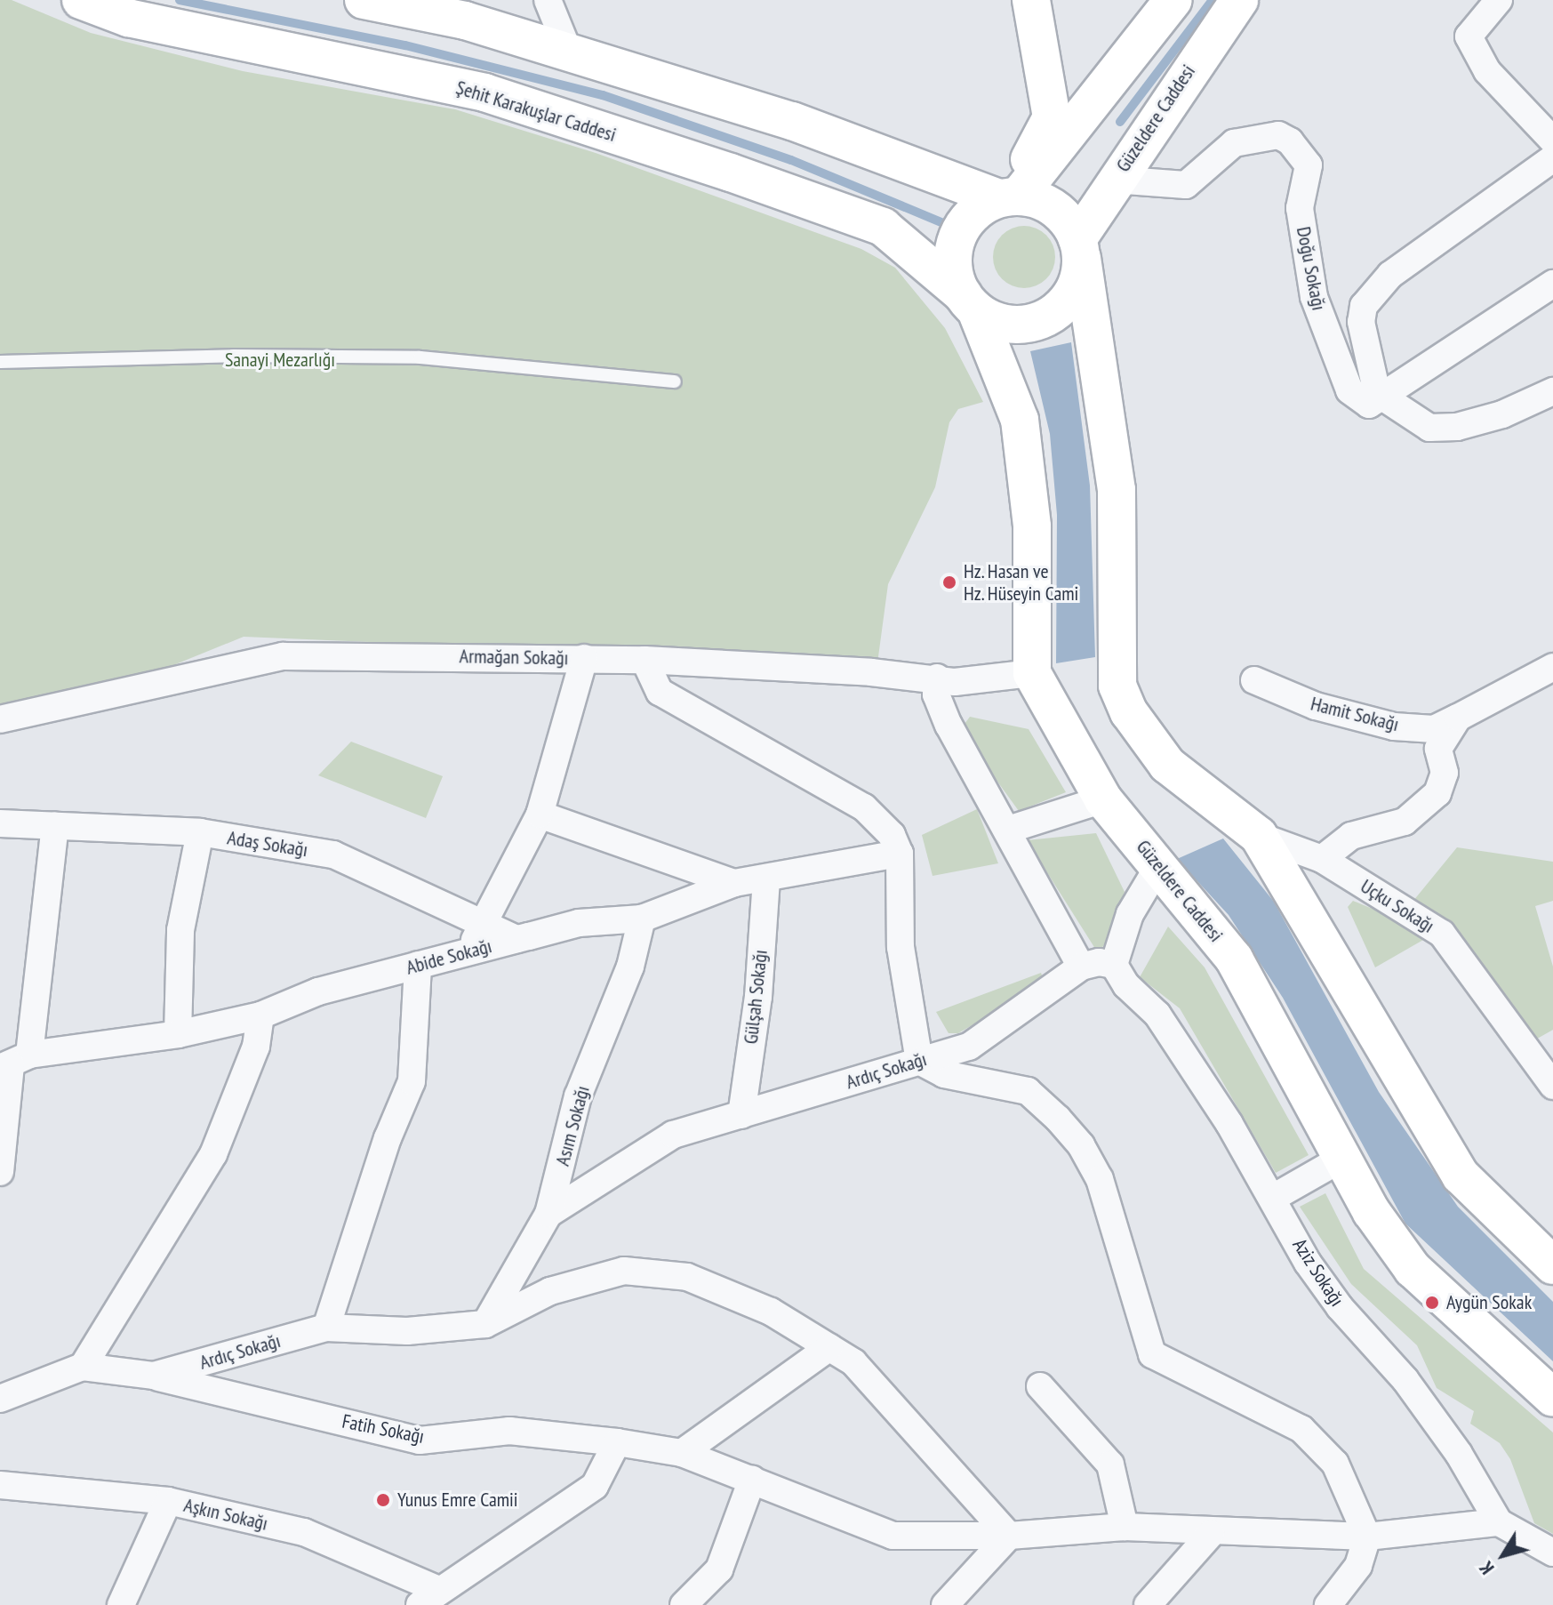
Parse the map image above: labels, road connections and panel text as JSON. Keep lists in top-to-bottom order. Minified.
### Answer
{"streets":{"main road":["Şehit Karakuşlar Caddesi","Güzeldere Caddesi"],"street":["Doğu Sokağı","Armağan Sokağı","Hamit Sokağı","Adaş Sokağı","Uçku Sokağı","Abide Sokağı","Gülşah Sokağı","Ardıç Sokağı","Asım Sokağı","Aziz Sokağı","Fatih Sokağı","Aşkın Sokağı"]},"crossings":[["Şehit Karakuşlar Caddesi","Güzeldere Caddesi"],["Güzeldere Caddesi","Doğu Sokağı"],["Güzeldere Caddesi","Armağan Sokağı"],["Adaş Sokağı","Abide Sokağı"],["Abide Sokağı","Gülşah Sokağı"],["Abide Sokağı","Asım Sokağı"],["Gülşah Sokağı","Ardıç Sokağı"],["Ardıç Sokağı","Asım Sokağı"],["Ardıç Sokağı","Fatih Sokağı"],["Aziz Sokağı","Fatih Sokağı"]],"parks":["Sanayi Mezarlığı"],"places":["Hz. Hasan ve Hz. Hüseyin Cami","Aygün Sokak","Yunus Emre Camii"],"north":"bottom left"}
